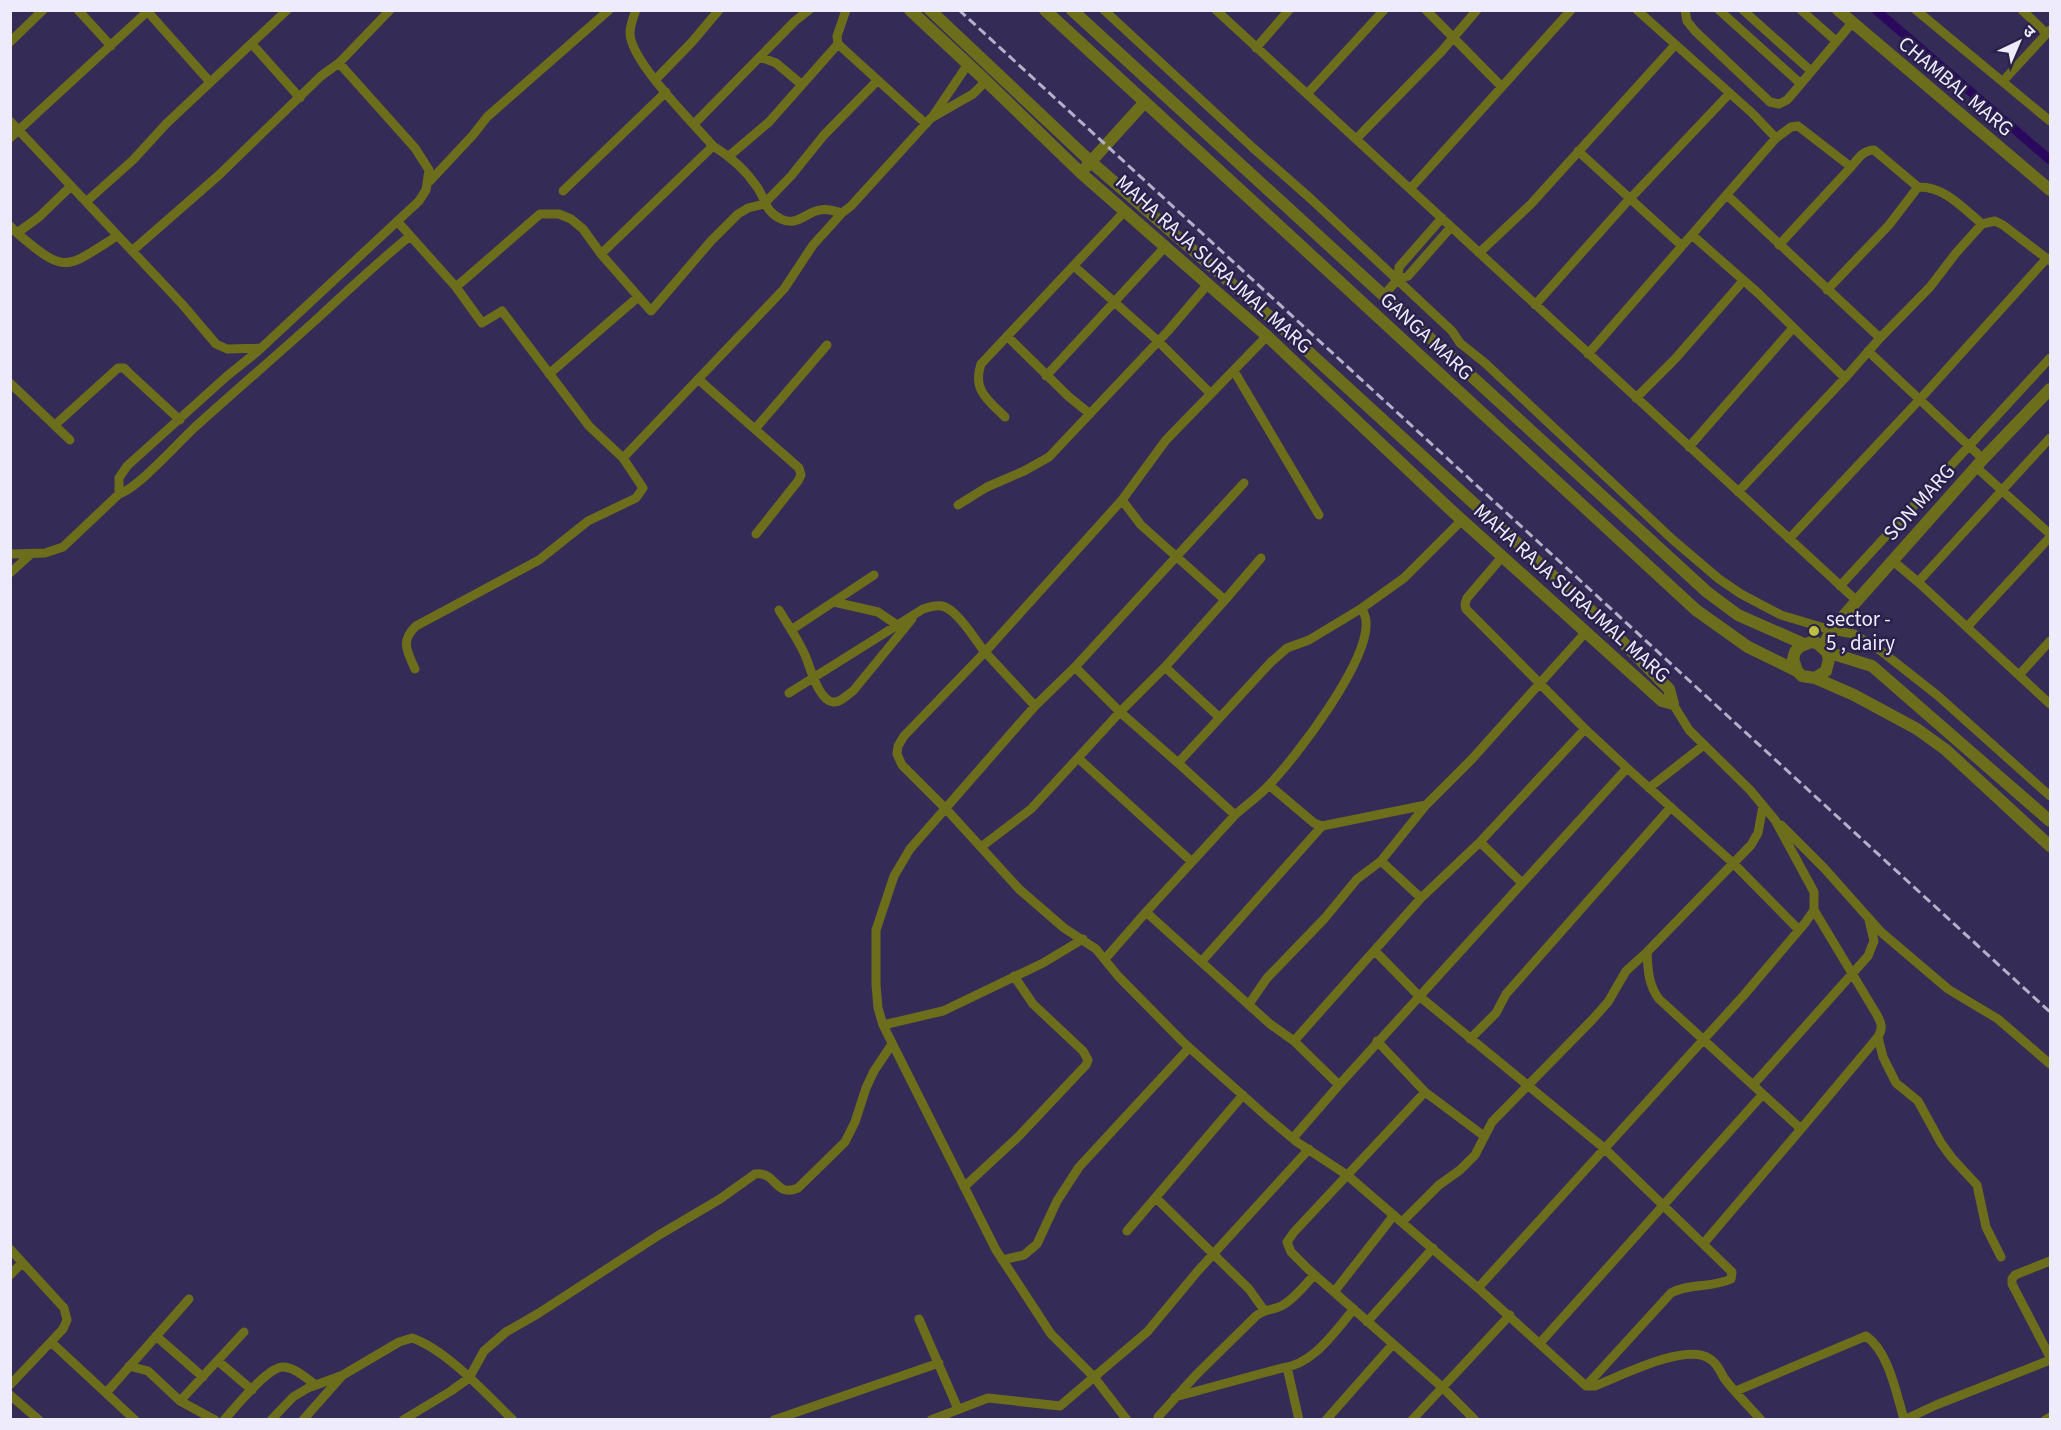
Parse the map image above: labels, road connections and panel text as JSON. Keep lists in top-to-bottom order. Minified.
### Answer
{"streets":{"street":["CHAMBAL MARG","MAHA RAJA SURAJMAL MARG","GANGA MARG","SON MARG"]},"crossings":[["GANGA MARG","SON MARG"]],"places":["sector - 5 , dairy"],"north":"top right"}
